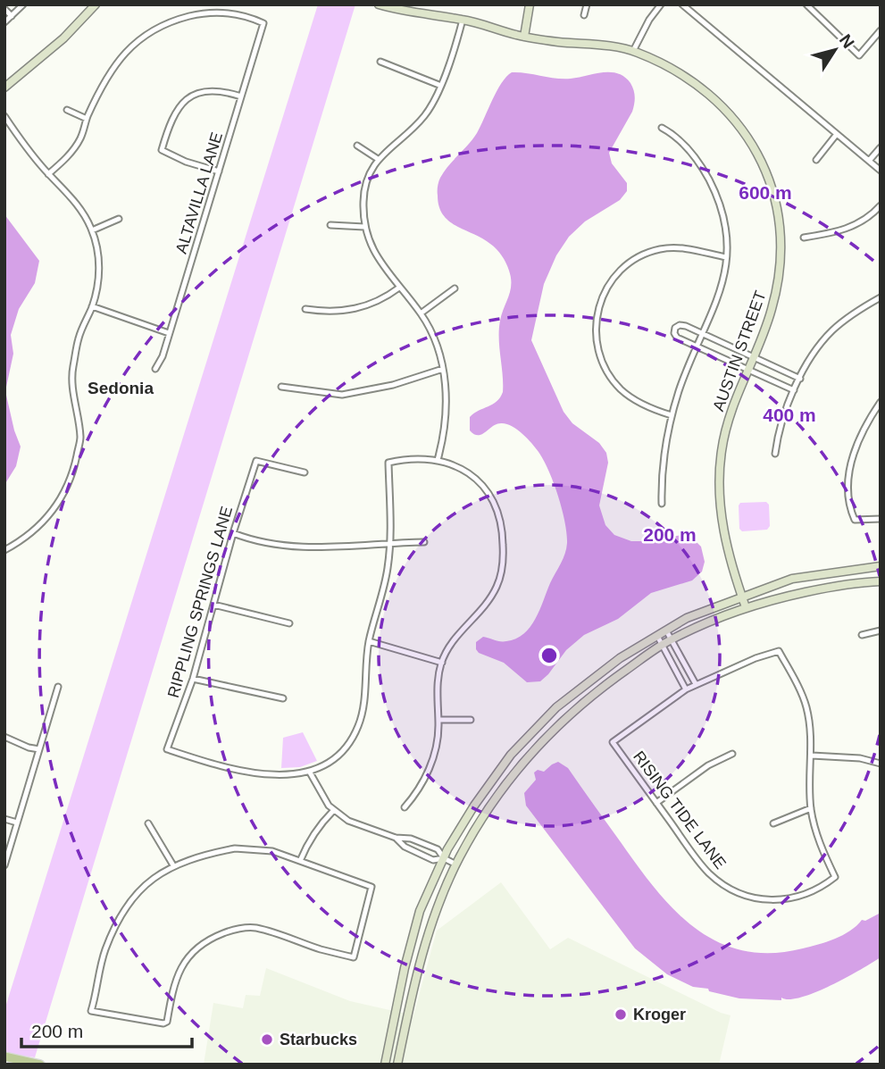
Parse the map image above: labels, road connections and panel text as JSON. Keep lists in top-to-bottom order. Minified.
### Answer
{"streets":{"street":["ALTAVILLA LANE","AUSTIN STREET","RIPPLING SPRINGS LANE","RISING TIDE LANE"]},"districts":["Sedonia"],"places":["Kroger","Starbucks"],"scale_bar":"200 m","north":"top right","rings":["600 m","400 m","200 m"]}
